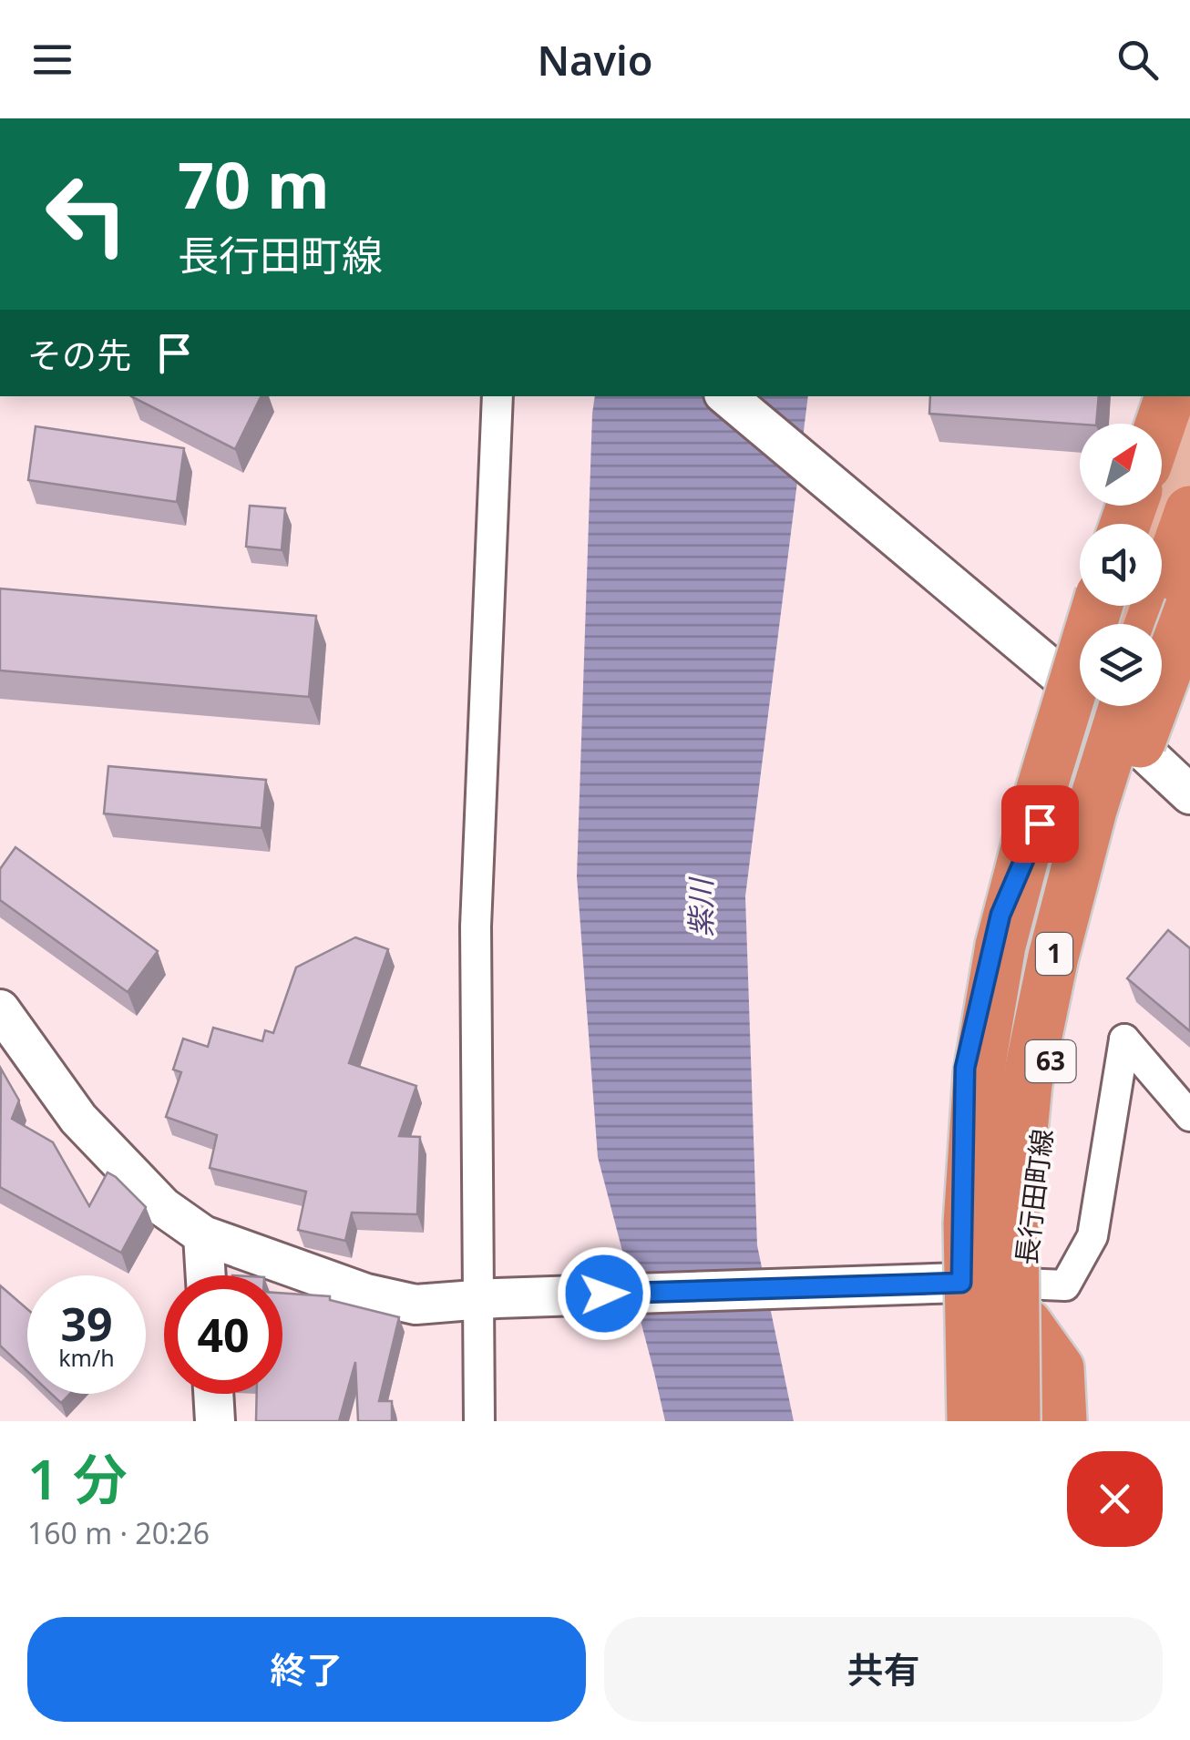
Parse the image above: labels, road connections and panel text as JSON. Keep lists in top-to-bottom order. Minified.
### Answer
{"streets":{"highway":["1"],"main road":["63","長行田町線"]},"water":["紫川"],"north":"top right","page":{"header":"Navio","turn":["70 m","長行田町線"],"then":"その先","speed":"39 km/h","limit":"40","heading":["1 分","160 m · 20:26"],"buttons":["終了","共有"]}}
